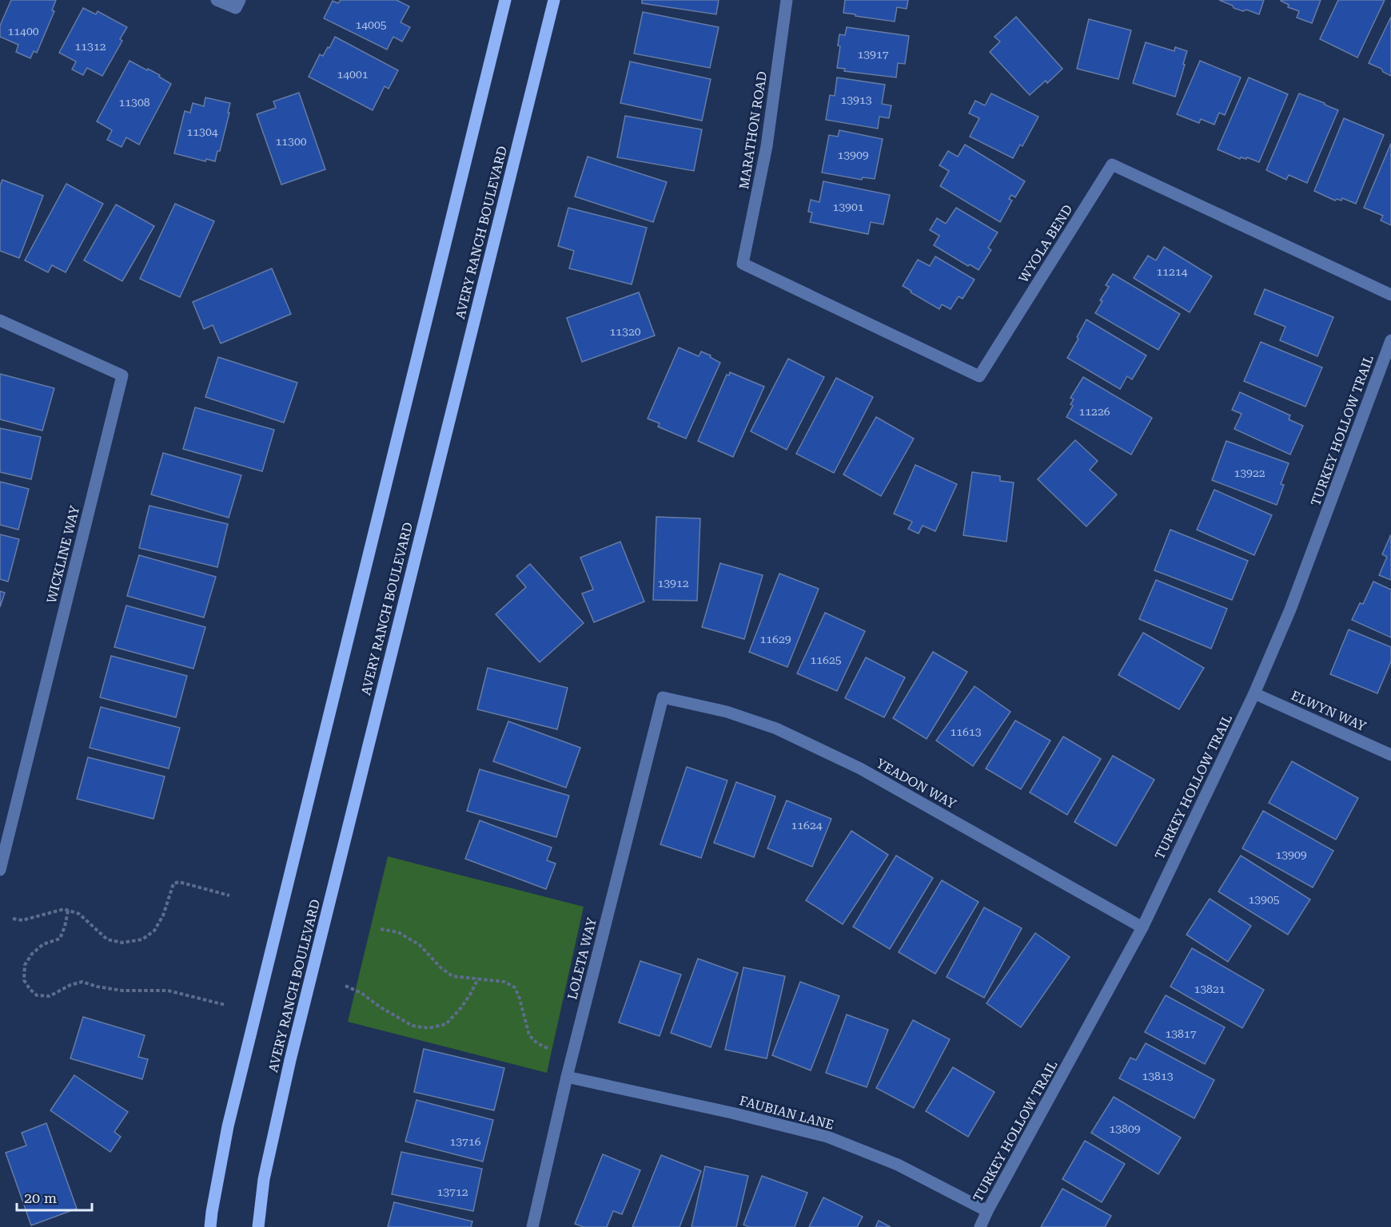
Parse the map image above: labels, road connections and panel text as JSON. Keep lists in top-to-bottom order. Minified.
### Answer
{"streets":{"main road":["AVERY RANCH BOULEVARD"],"street":["MARATHON ROAD","WYOLA BEND","TURKEY HOLLOW TRAIL","WICKLINE WAY","ELWYN WAY","YEADON WAY","LOLETA WAY","FAUBIAN LANE"]},"crossings":[["MARATHON ROAD","WYOLA BEND"],["TURKEY HOLLOW TRAIL","ELWYN WAY"],["TURKEY HOLLOW TRAIL","YEADON WAY"],["TURKEY HOLLOW TRAIL","FAUBIAN LANE"],["YEADON WAY","LOLETA WAY"],["LOLETA WAY","FAUBIAN LANE"]],"house_numbers":["14005","11400","11312","13917","14001","13913","11308","11304","11300","13909","13901","11214","11320","11226","13922","13912","11629","11625","11613","11624","13909","13905","13821","13817","13813","13809","13716","13712"],"scale_bar":"20 m"}
